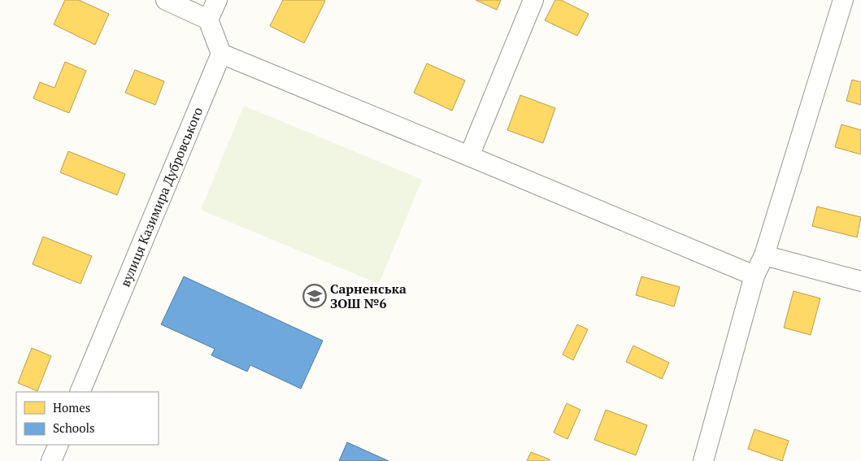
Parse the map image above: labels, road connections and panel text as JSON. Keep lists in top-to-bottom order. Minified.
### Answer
{"streets":{"street":["вулиця Казимира Дубровського"]},"places":{"school or university":["Сарненська ЗОШ №6"]},"legend":["Homes","Schools"]}
